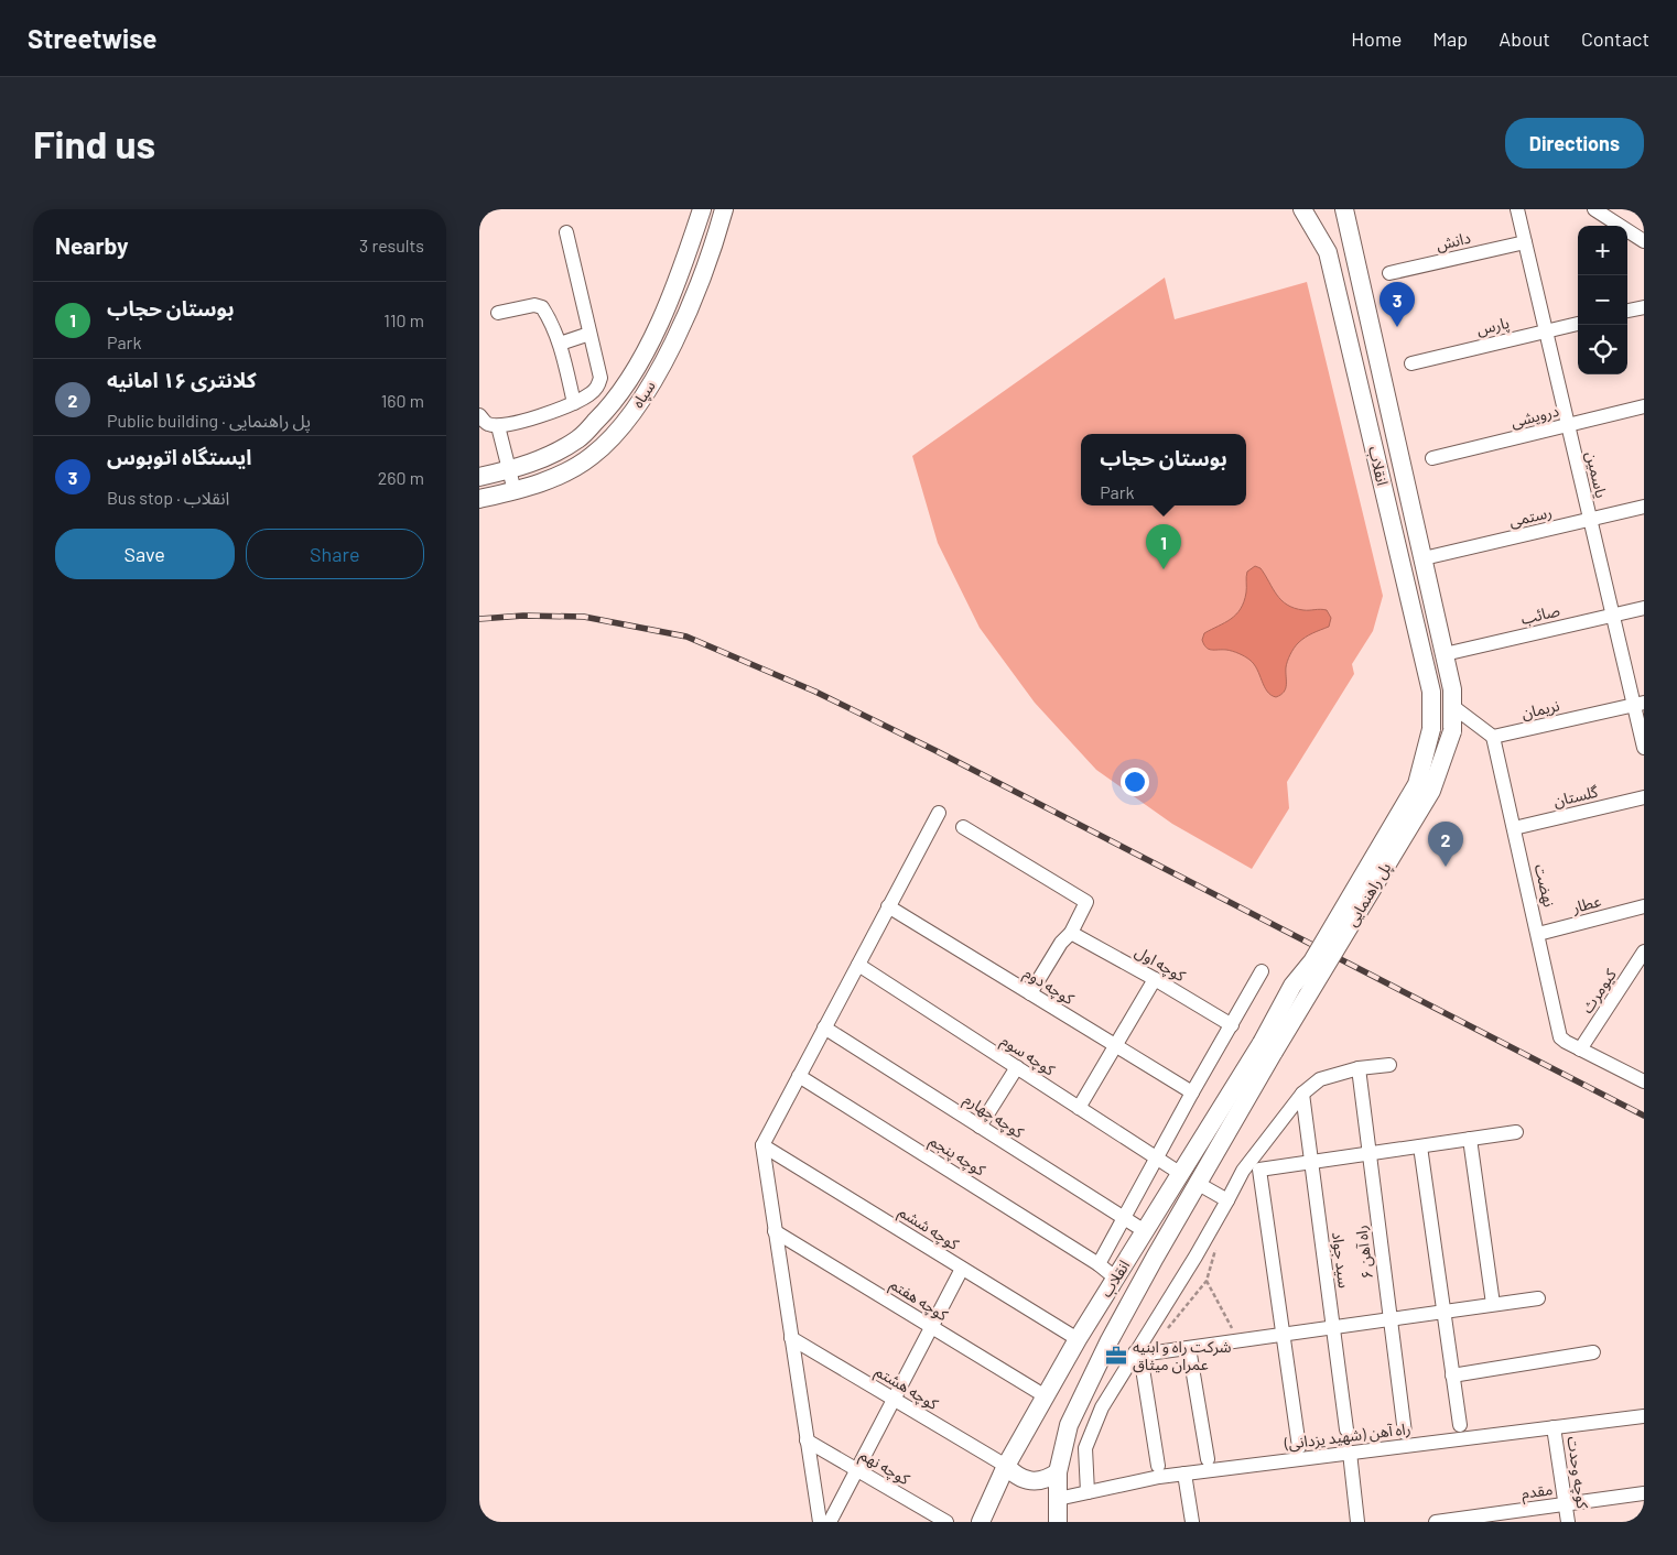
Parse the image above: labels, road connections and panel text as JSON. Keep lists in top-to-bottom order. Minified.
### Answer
{"streets":{"main road":["سپاه","انقلاب","پل راهنمایی"],"street":["دانش","پارس","درویشی","یاسمین","رستمی","صائب","نریمان","گلستان","نهضت","عطار","کوچه اول","کوچه دوم","کیومرث","کوچه سوم","کوچه چهارم","کوچه پنجم","کوچه ششم","راه آهن ۶","سید جواد","کوچه هفتم","کوچه هشتم","راه آهن (شهید یزدانی)","کوچه نهم","کوچه وحدت","مقدم"]},"crossings":[["دانش","یاسمین"],["پارس","یاسمین"],["درویشی","یاسمین"],["انقلاب","رستمی"],["انقلاب","صائب"],["انقلاب","پل راهنمایی"],["انقلاب","کوچه سوم"],["انقلاب","کوچه چهارم"],["انقلاب","کوچه پنجم"],["انقلاب","کوچه ششم"],["انقلاب","کوچه هفتم"],["انقلاب","کوچه هشتم"],["انقلاب","راه آهن (شهید یزدانی)"],["یاسمین","رستمی"],["یاسمین","صائب"],["یاسمین","نریمان"],["نریمان","نهضت"],["گلستان","نهضت"],["نهضت","عطار"],["نهضت","کیومرث"],["راه آهن (شهید یزدانی)","کوچه وحدت"],["کوچه وحدت","مقدم"]],"places":{"office":["شرکت راه و ابنیه عمران میثاق"]},"page":{"header":"Streetwise","nav":["Home","Map","About","Contact"],"buttons":["Directions",["Save","Share"]],"title":"Find us","heading":["Nearby","3 results"],"map_buttons":["+","−"],"list":[{"mark":"1","name":"بوستان حجاب","note":"Park","value":"110 m"},{"mark":"2","name":"کلانتری ۱۶ امانیه","note":"Public building · پل راهنمایی","value":"160 m"},{"mark":"3","name":"ایستگاه اتوبوس","note":"Bus stop · انقلاب","value":"260 m"}],"pins":["3","1","2"],"popup":["بوستان حجاب","Park"]}}
